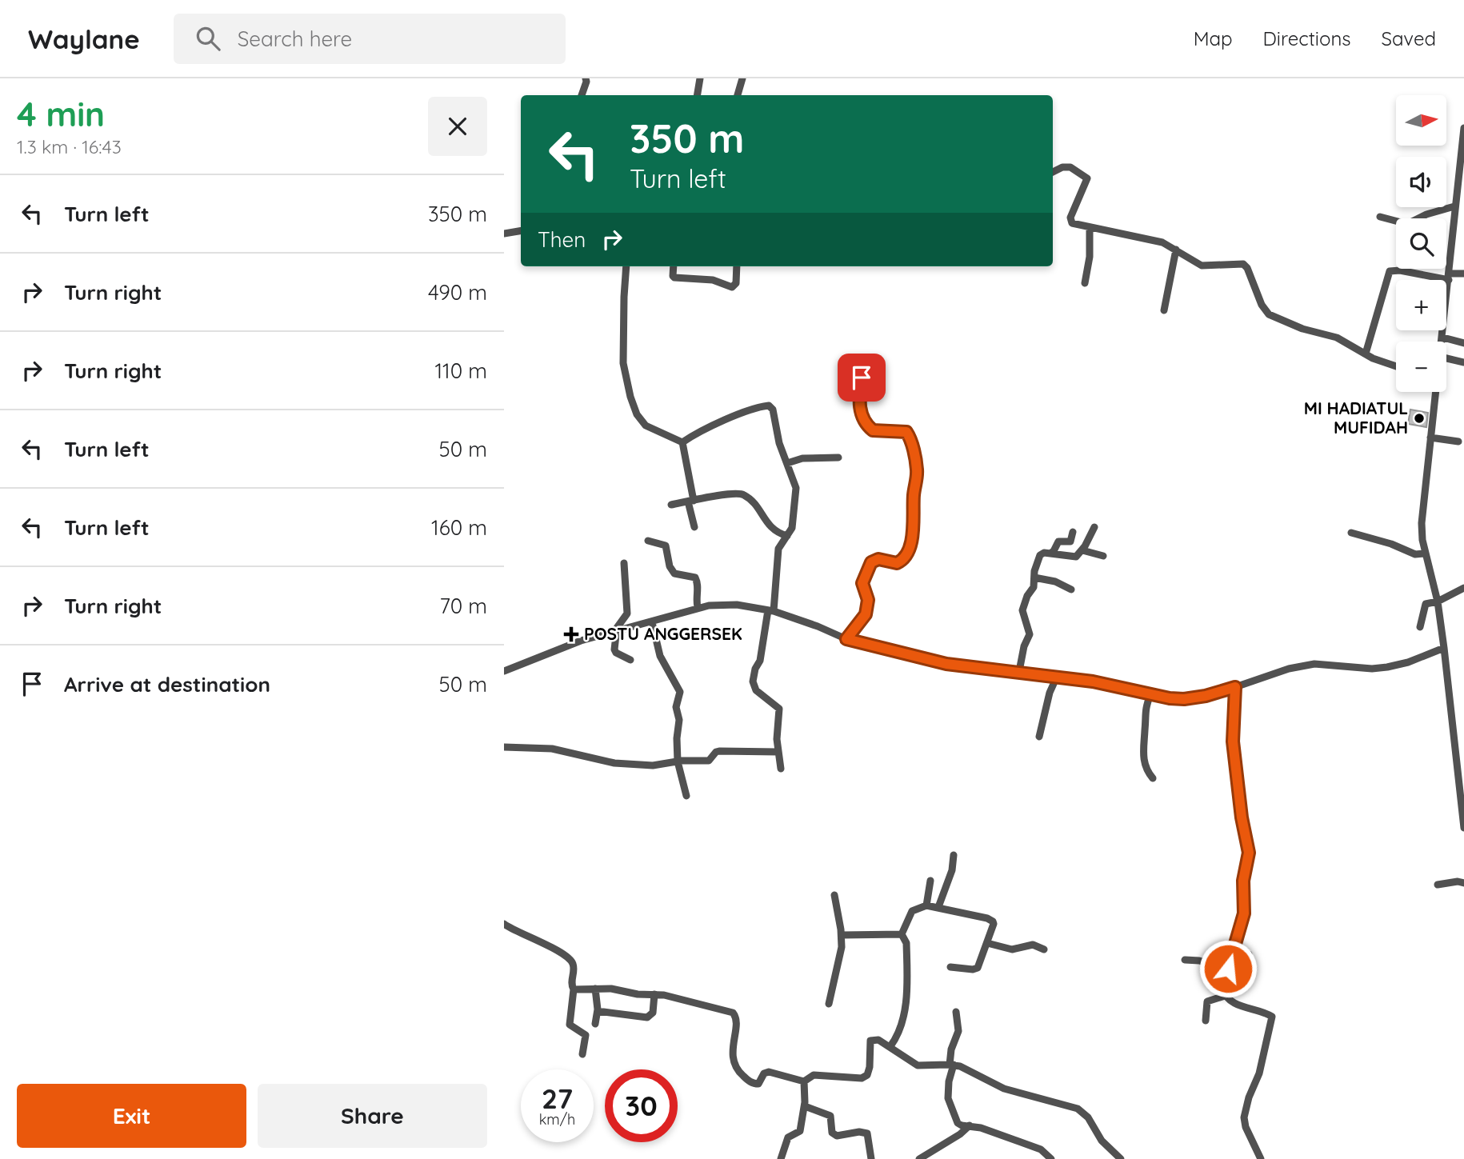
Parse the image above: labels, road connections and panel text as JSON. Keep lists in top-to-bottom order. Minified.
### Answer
{"places":{"other":["MI HADIATUL MUFIDAH"],"health":["POSTU ANGGERSEK"]},"north":"right","page":{"header":"Waylane","search":"Search here","nav":["Map","Directions","Saved"],"heading":["4 min","1.3 km · 16:43"],"map_buttons":["+","−"],"turn":["350 m","Turn left"],"list":[{"name":"Turn left","value":"350 m"},{"name":"Turn right","value":"490 m"},{"name":"Turn right","value":"110 m"},{"name":"Turn left","value":"50 m"},{"name":"Turn left","value":"160 m"},{"name":"Turn right","value":"70 m"},{"name":"Arrive at destination","value":"50 m"}],"then":"Then","speed":"27 km/h","limit":"30","buttons":["Exit","Share"]}}
